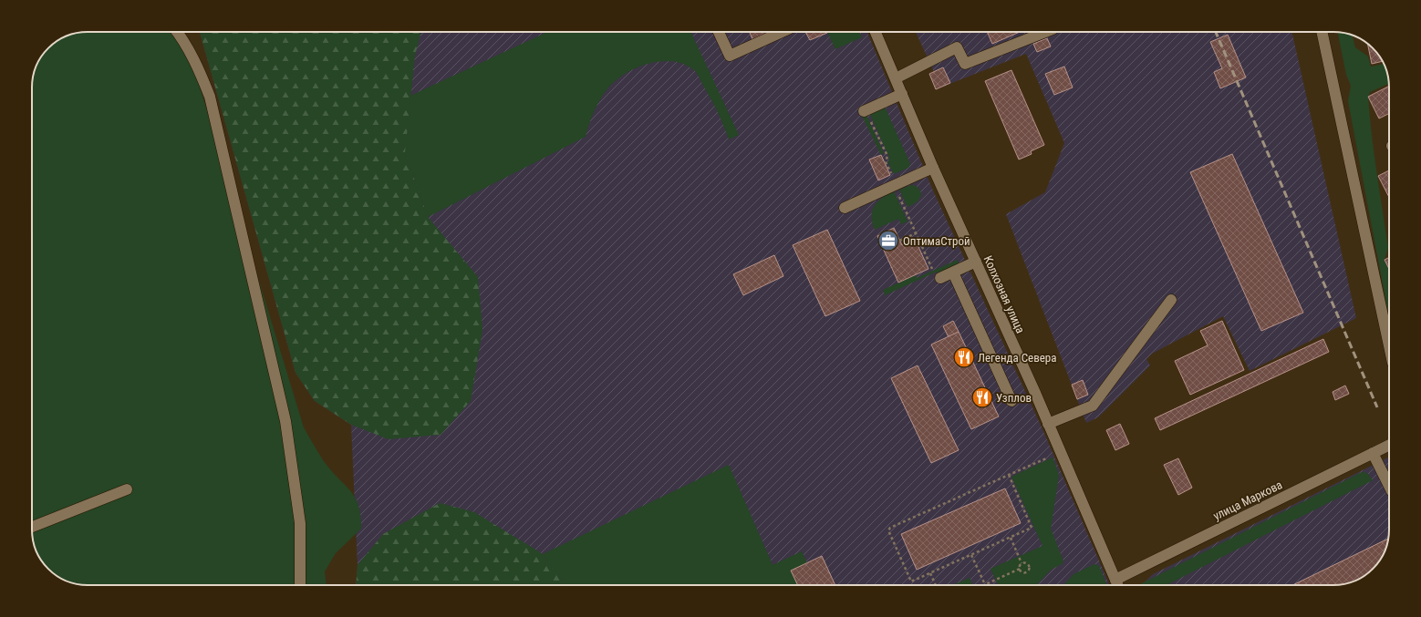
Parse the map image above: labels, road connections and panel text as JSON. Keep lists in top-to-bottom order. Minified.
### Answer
{"streets":{"street":["Колхозная улица","улица Маркова"]},"crossings":[["Колхозная улица","улица Маркова"]],"places":{"office":["ОптимаСтрой"],"restaurant":["Легенда Севера","Узплов"]}}
